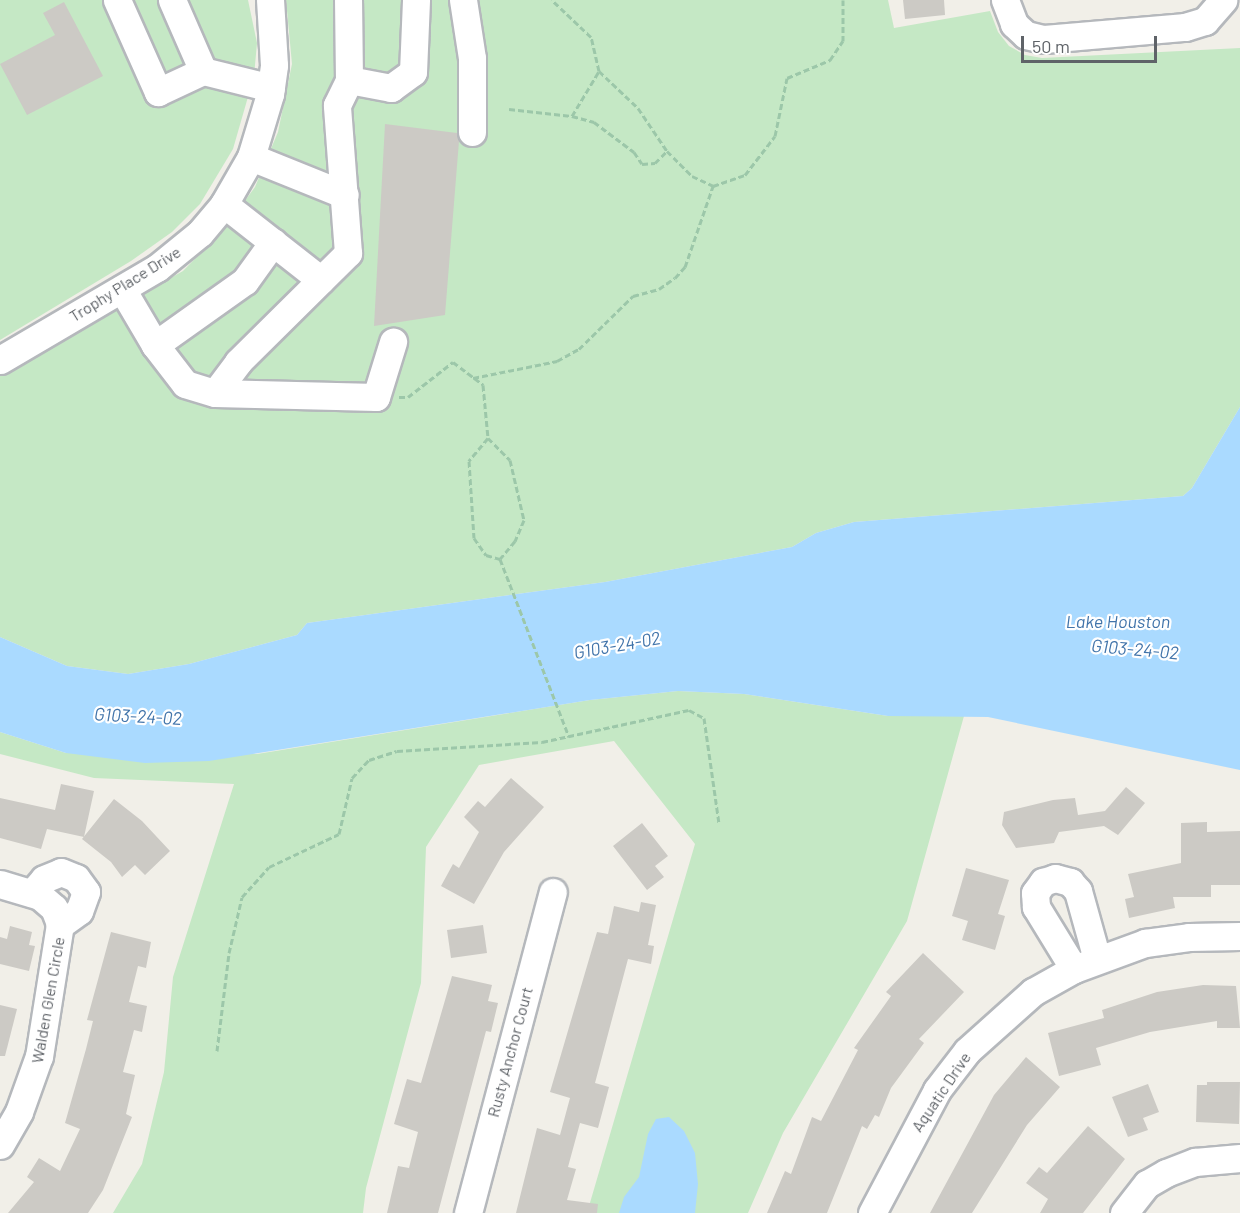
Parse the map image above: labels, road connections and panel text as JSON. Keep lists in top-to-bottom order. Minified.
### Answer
{"streets":{"street":["Trophy Place Drive","Walden Glen Circle","Rusty Anchor Court","Aquatic Drive"]},"water":["Lake Houston","G103-24-02"],"scale_bar":"50 m"}
